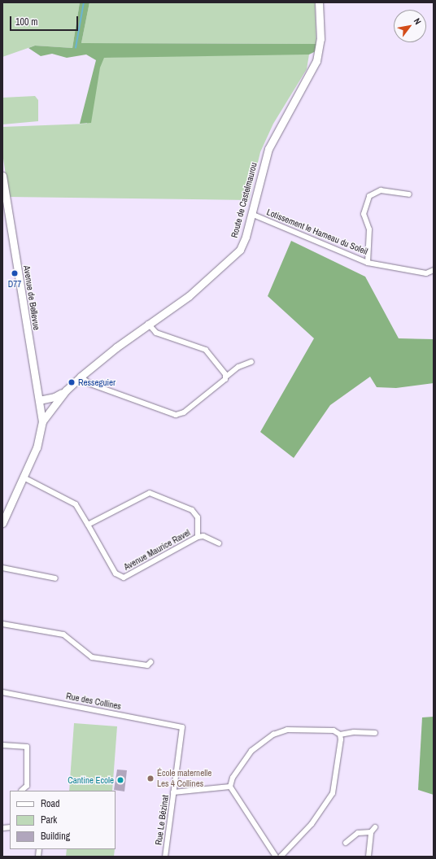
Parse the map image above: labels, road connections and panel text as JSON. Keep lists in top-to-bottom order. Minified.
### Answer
{"streets":{"street":["Route de Castelmaurou","Lotissement le Hameau du Soleil","Avenue de Bellevue","Avenue Maurice Ravel","Rue des Collines","Rue Le Bézinat"]},"crossings":[["Route de Castelmaurou","Lotissement le Hameau du Soleil"],["Route de Castelmaurou","Avenue de Bellevue"],["Rue des Collines","Rue Le Bézinat"]],"places":["D77","Resseguier","École maternelle Les 4 Collines","Cantine Ecole"],"legend":["Road","Park","Building"],"scale_bar":"100 m","north":"top right"}
